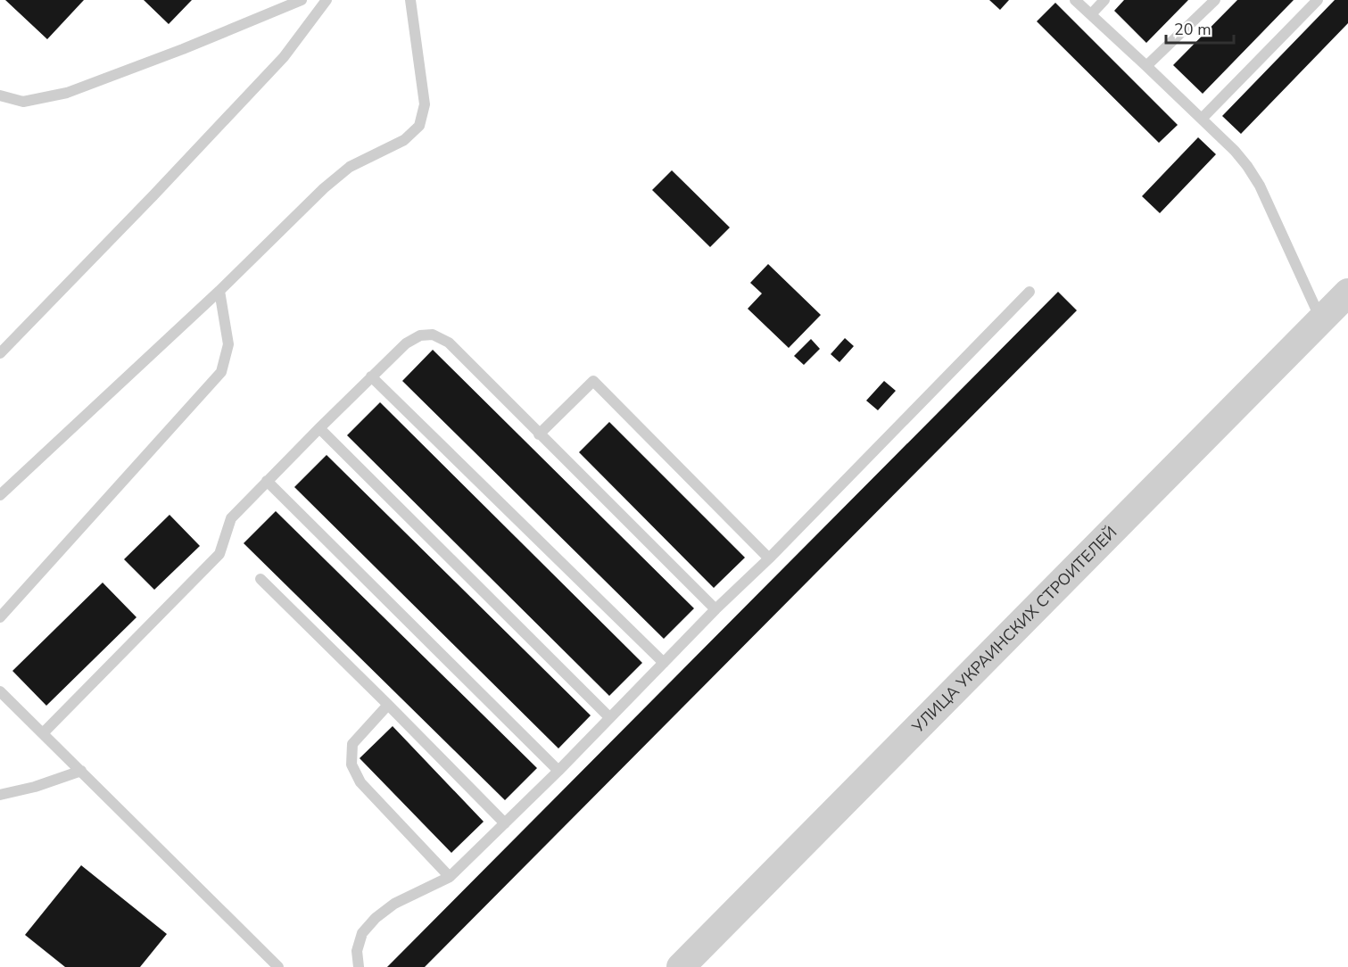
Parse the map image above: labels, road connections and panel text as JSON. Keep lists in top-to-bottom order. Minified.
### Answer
{"streets":{"street":["УЛИЦА УКРАИНСКИХ СТРОИТЕЛЕЙ"]},"scale_bar":"20 m"}
